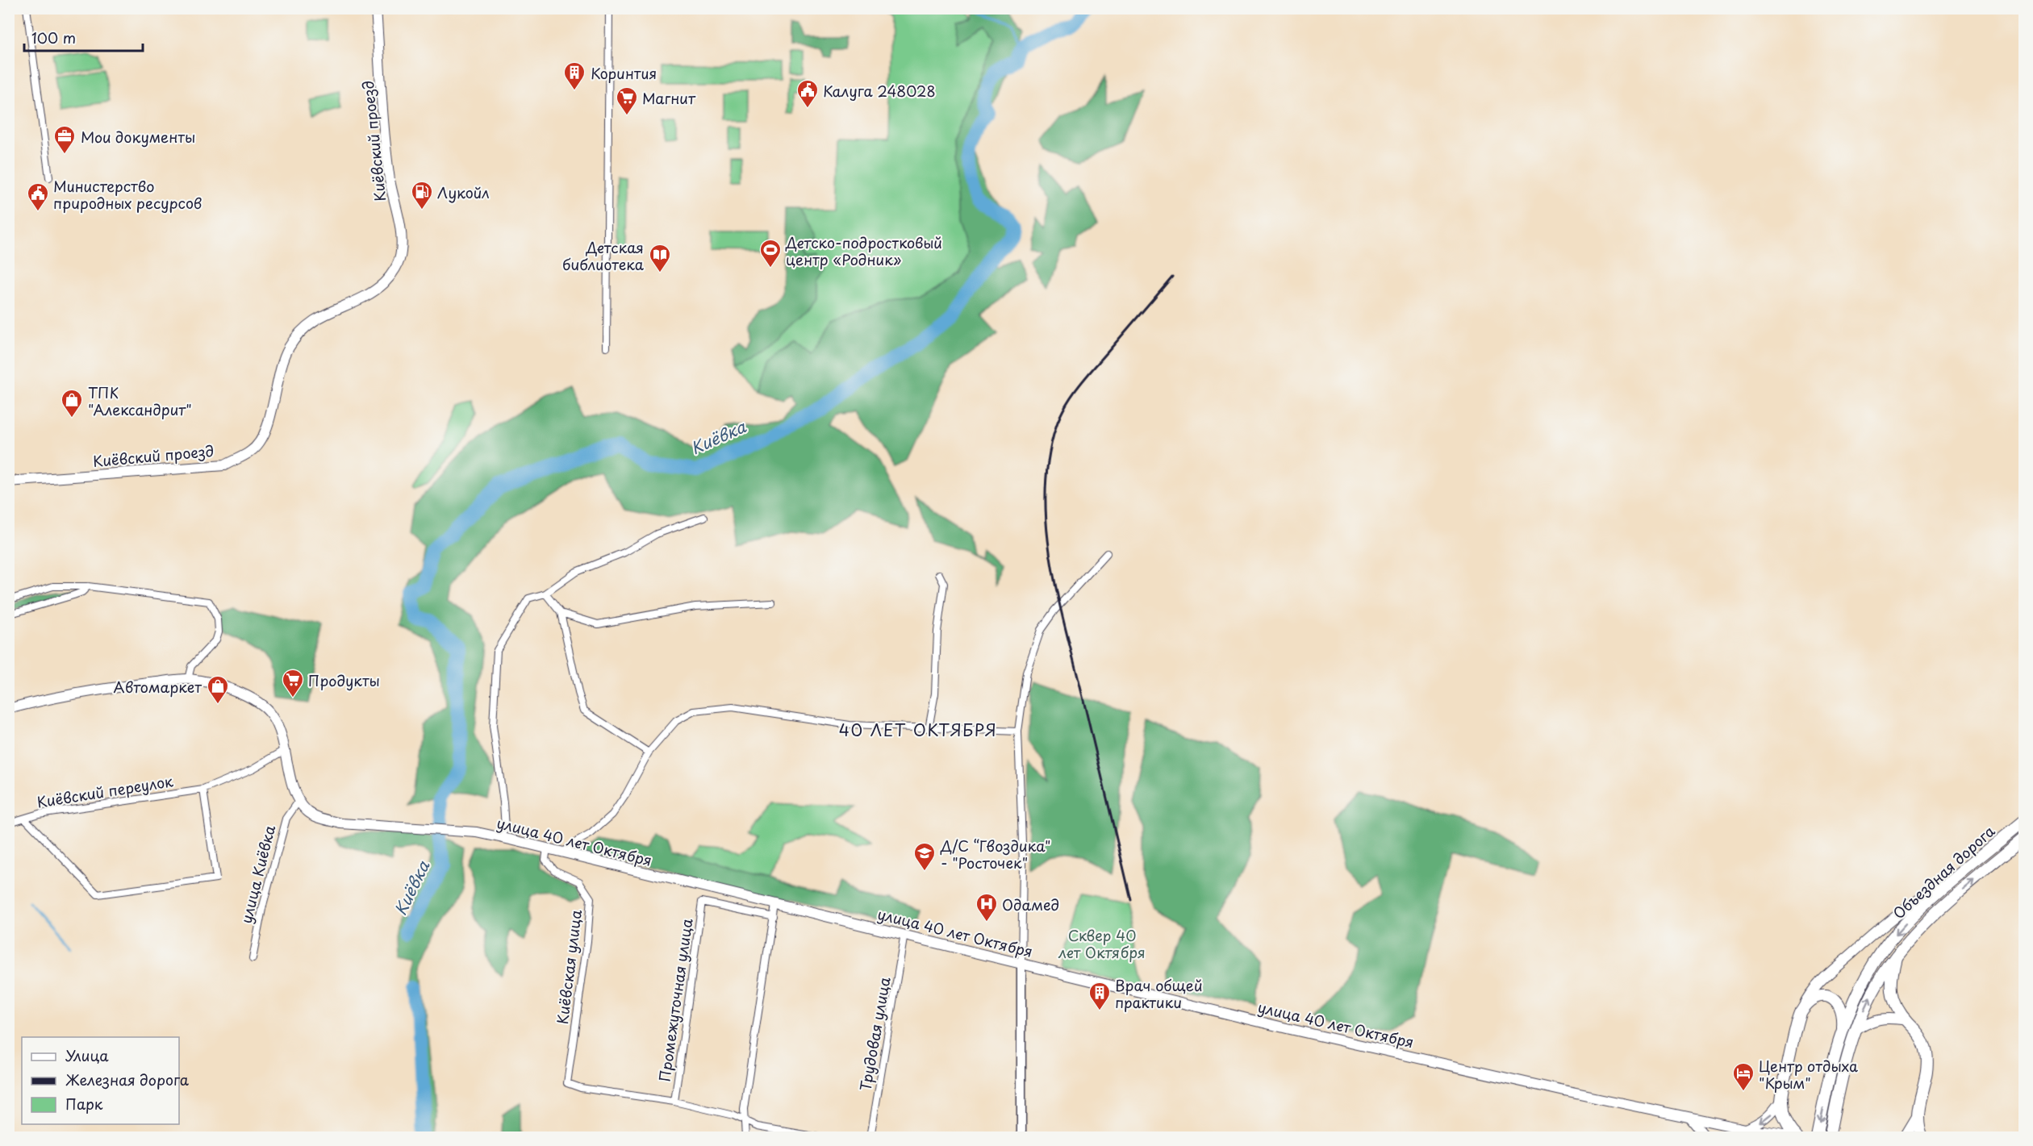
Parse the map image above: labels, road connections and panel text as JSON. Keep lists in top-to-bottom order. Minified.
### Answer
{"streets":{"main road":["Киёвский проезд","улица 40 лет Октября","Объездная дорога"],"street":["Киёвский переулок","улица Киёвка","Киёвская улица","Промежуточная улица","Трудовая улица"]},"crossings":[["улица 40 лет Октября","улица Киёвка"],["улица 40 лет Октября","Киёвская улица"],["улица 40 лет Октября","Трудовая улица"],["Киёвская улица","Промежуточная улица"]],"districts":["40 ЛЕТ ОКТЯБРЯ"],"water":["Киёвка"],"parks":["Сквер 40 лет Октября"],"places":{"building":["Коринтия","Врач общей практики"],"public building":["Калуга 248028","Министерство природных ресурсов"],"supermarket":["Магнит","Продукты"],"office":["Мои документы"],"fuel station":["Лукойл"],"sports":["Детско-подростковый центр «Родник»"],"library":["Детская библиотека"],"shop":["ТПК \"Александрит\"","Автомаркет"],"school or university":["Д/С “Гвоздика\" - \"Росточек\""],"hospital":["Одамед"],"hotel":["Центр отдыха \"Крым\""]},"legend":["Улица","Железная дорога","Парк"],"scale_bar":"100 m"}
